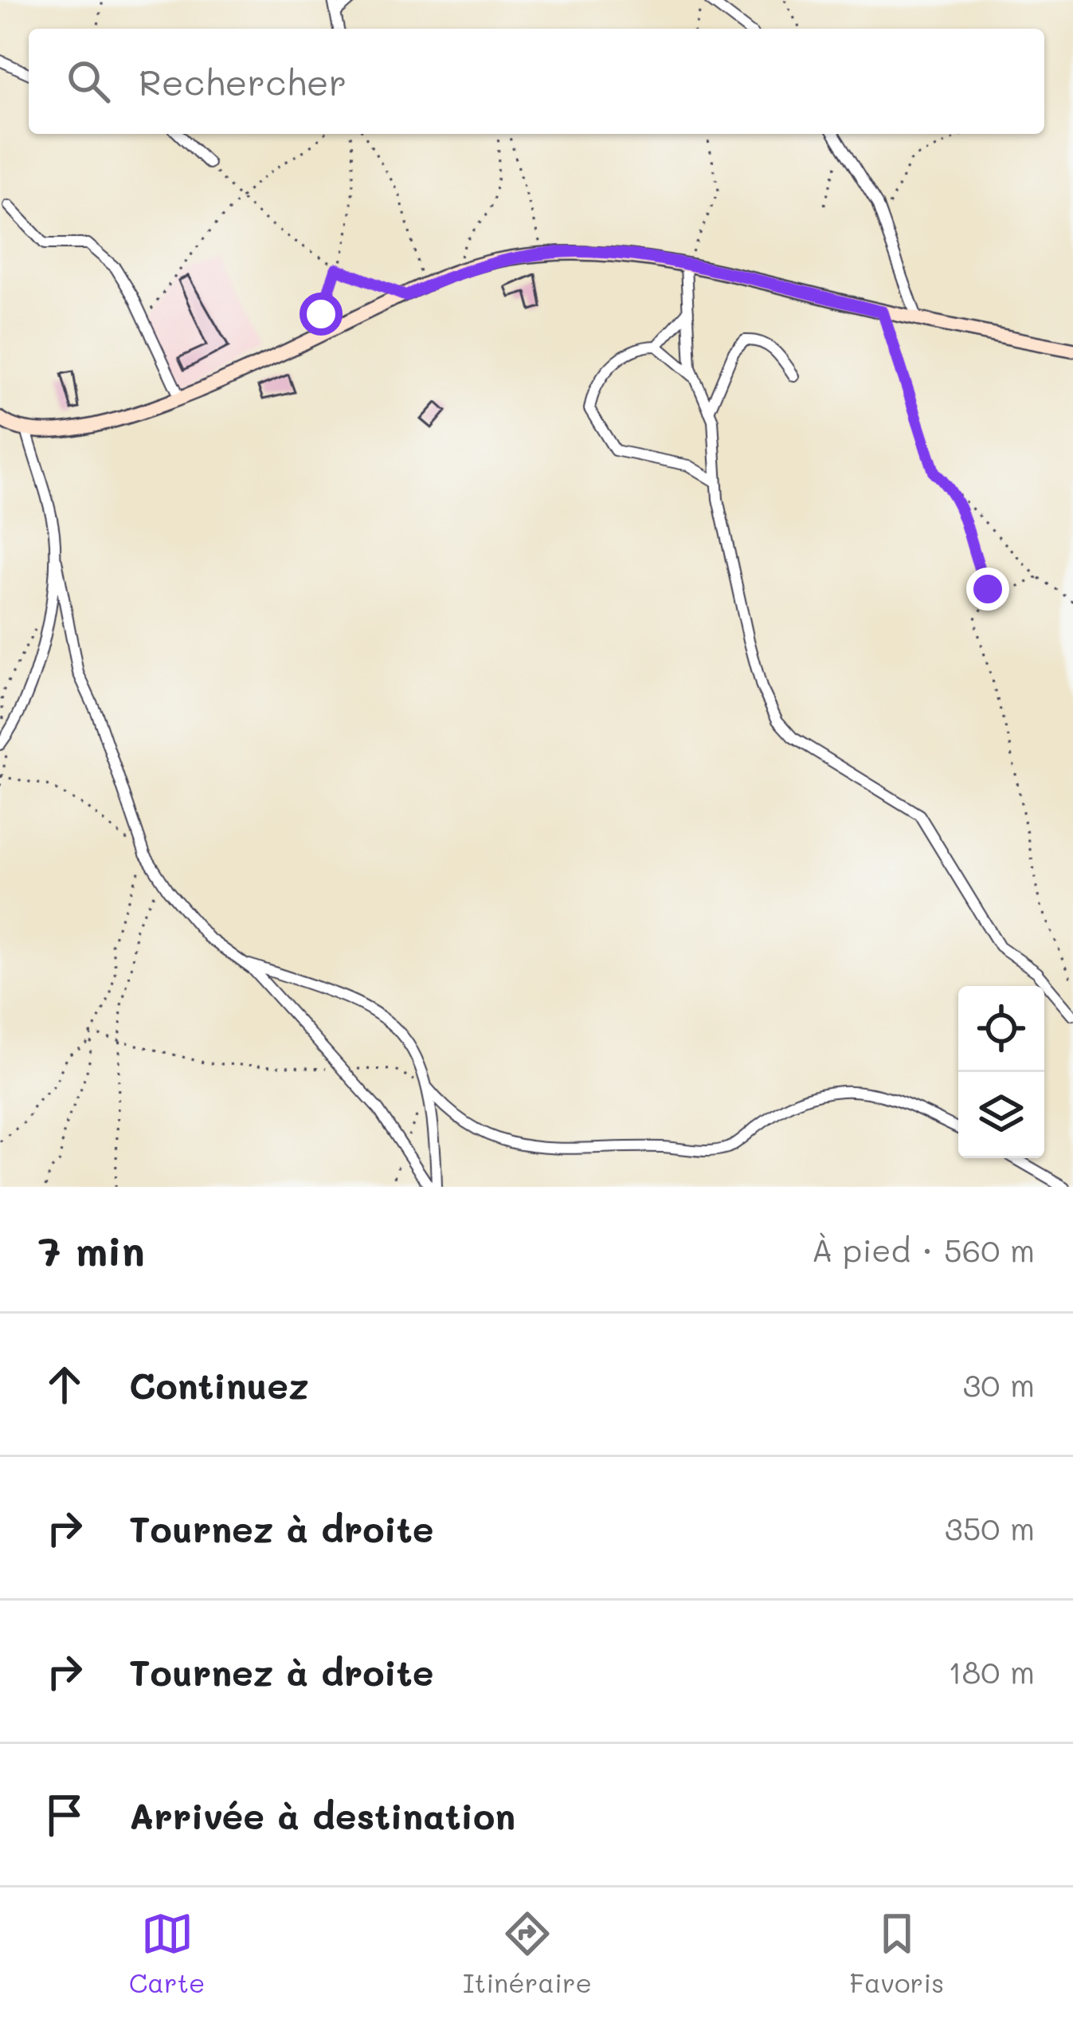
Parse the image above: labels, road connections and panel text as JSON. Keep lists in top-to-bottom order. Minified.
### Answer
{"page":{"search":"Rechercher","heading":["7 min","À pied · 560 m"],"list":[["Continuez","30 m"],["Tournez à droite","350 m"],["Tournez à droite","180 m"],"Arrivée à destination"],"nav":["Carte","Itinéraire","Favoris"]}}
